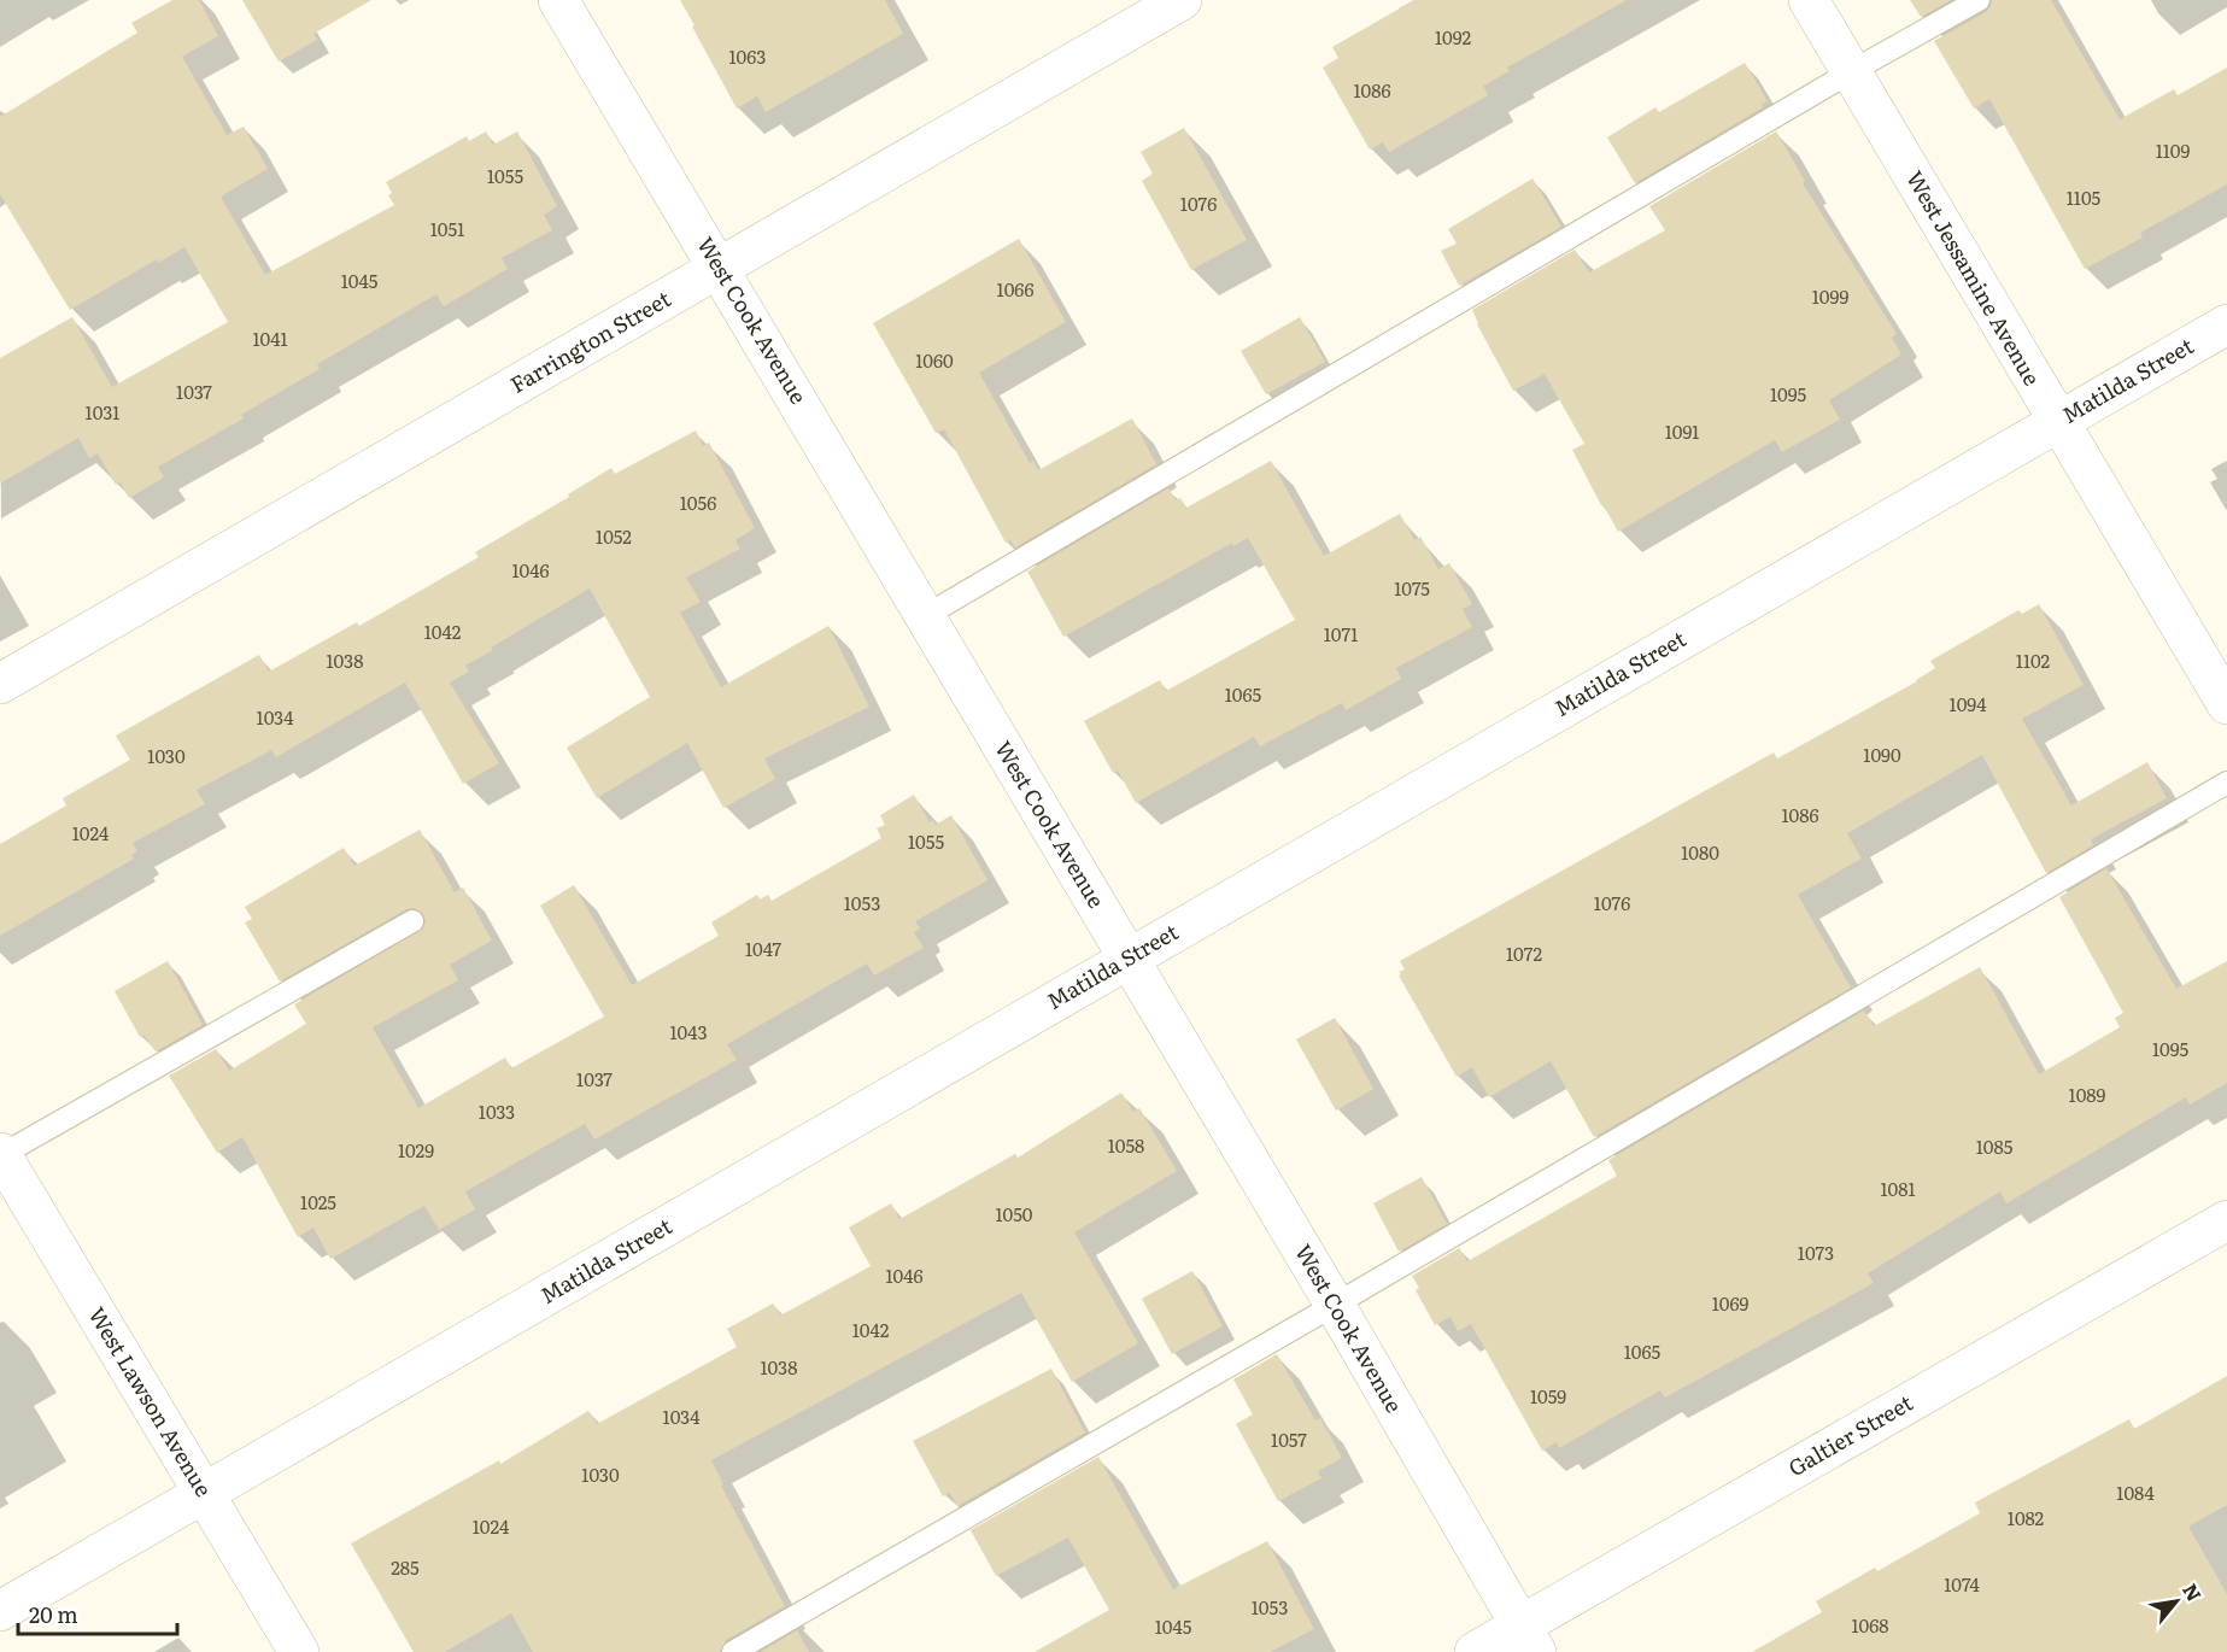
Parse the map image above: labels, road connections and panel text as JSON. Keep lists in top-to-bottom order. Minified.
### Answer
{"streets":{"street":["West Jessamine Avenue","West Cook Avenue","Farrington Street","Matilda Street","West Lawson Avenue","Galtier Street"]},"crossings":[["West Jessamine Avenue","Matilda Street"],["West Cook Avenue","Farrington Street"],["West Cook Avenue","Matilda Street"],["West Cook Avenue","Galtier Street"],["Matilda Street","West Lawson Avenue"]],"house_numbers":["1092","1063","1086","1109","1055","1105","1076","1051","1045","1066","1099","1041","1060","1037","1095","1031","1091","1056","1052","1046","1075","1042","1071","1038","1102","1065","1094","1034","1090","1030","1086","1024","1055","1080","1053","1076","1047","1072","1043","1095","1037","1089","1033","1058","1085","1029","1081","1025","1050","1073","1046","1069","1042","1065","1038","1059","1034","1057","1030","1084","1082","1024","285","1074","1053","1068","1045"],"scale_bar":"20 m","north":"top right"}
